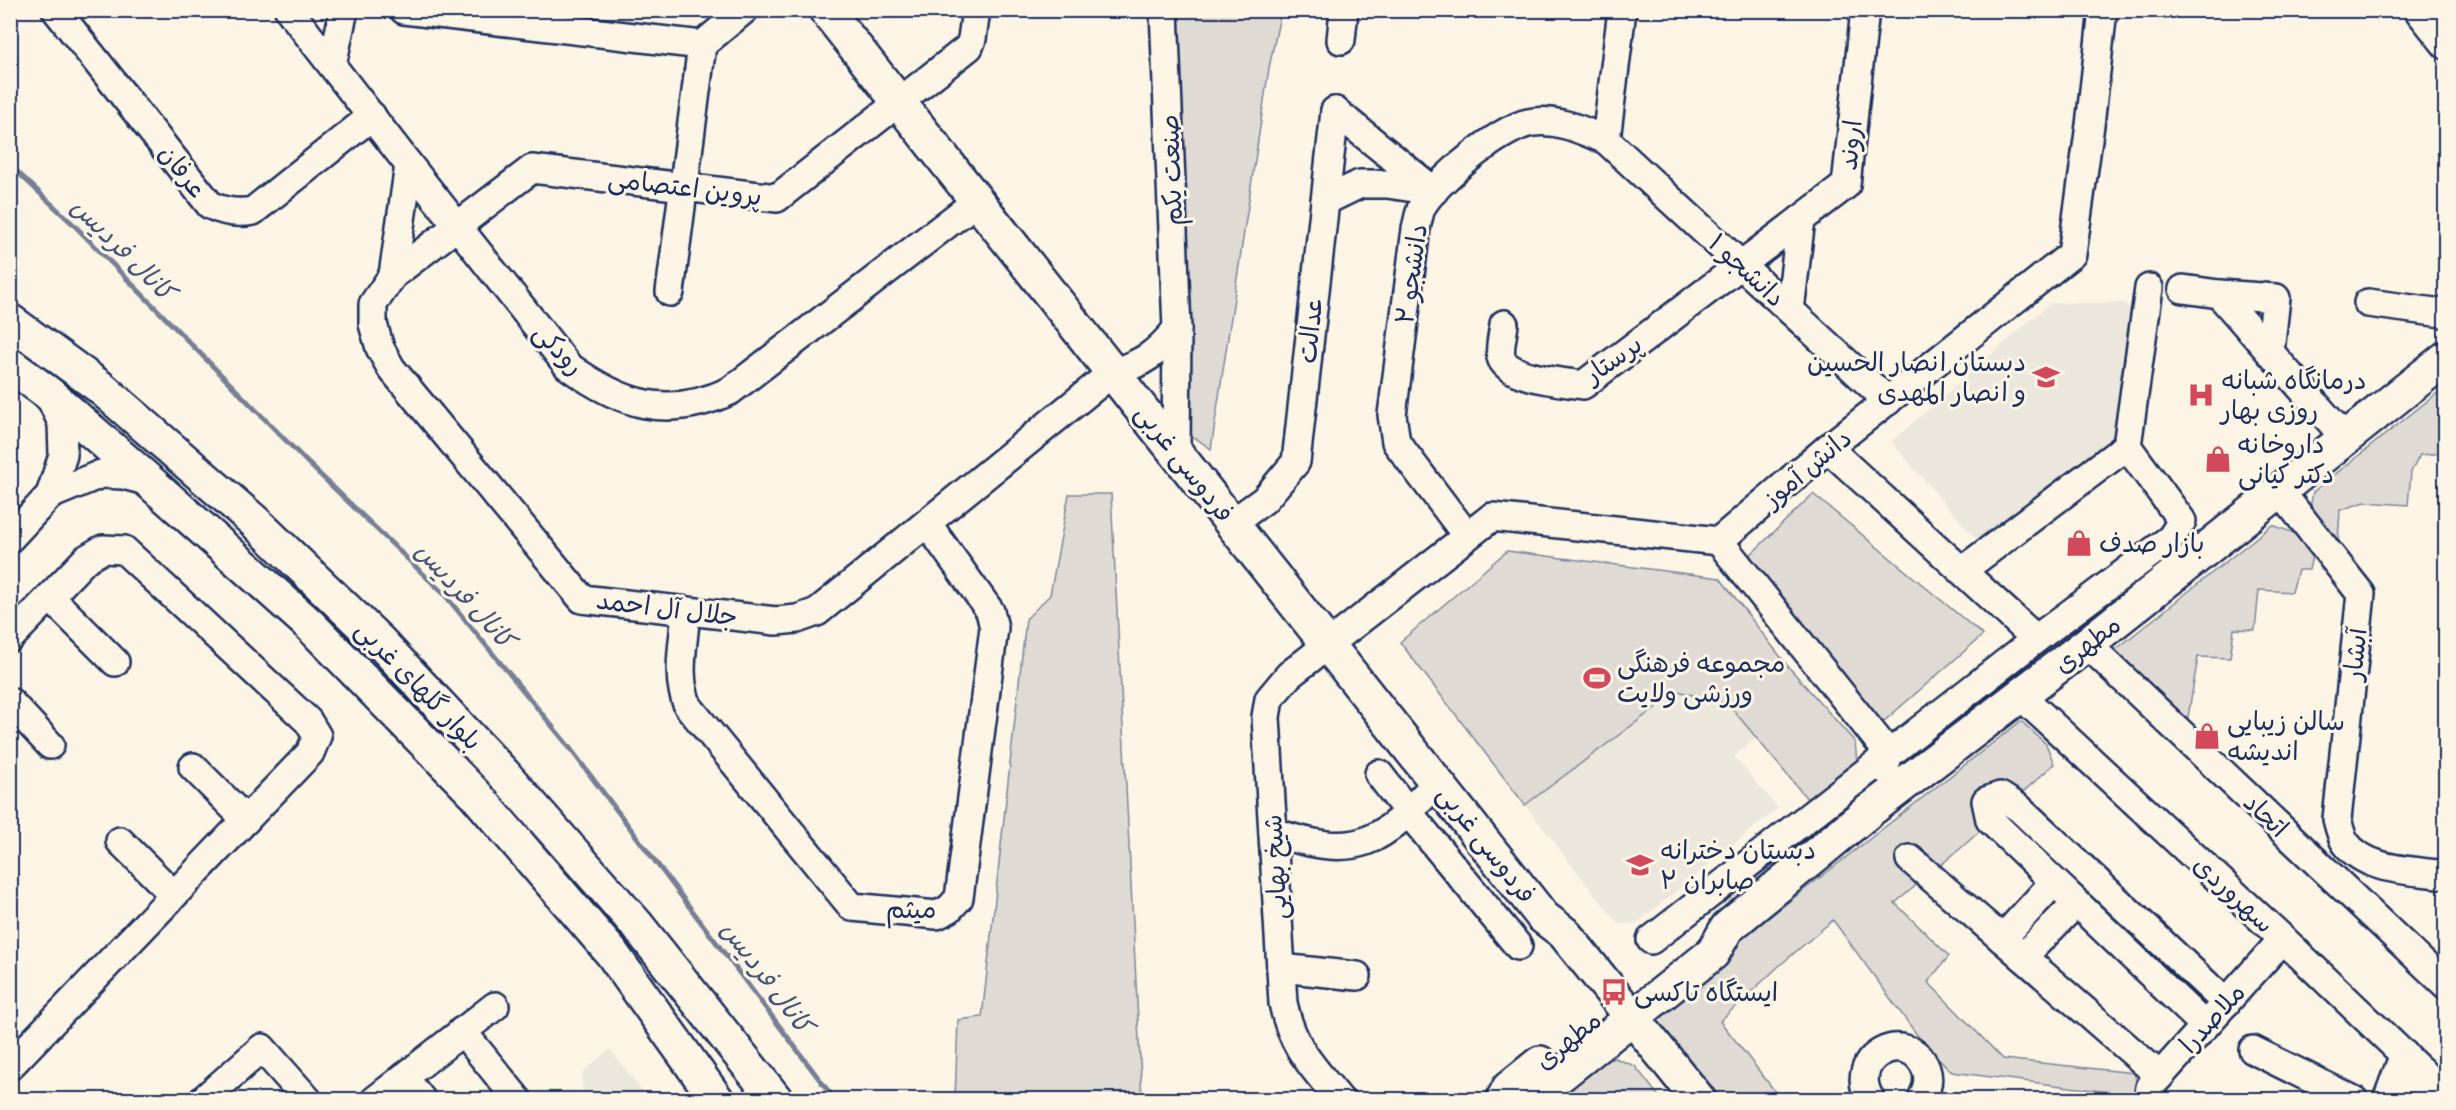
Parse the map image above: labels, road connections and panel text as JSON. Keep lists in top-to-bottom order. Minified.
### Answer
{"streets":{"main road":["فردوسی غربی","مطهری","بلوار گلهای غربی"],"street":["اروند","صنعت یکم","عرفان","پروین اعتصامی","دانشجو ۱","دانشجو ۲","عدالت","رودکی","پرستار","دانش آموز","جلال آل احمد","آبشار","اتحاد","شیخ بهایی","سهروردی","میثم","ملاصدرا"]},"crossings":[["اروند","دانشجو ۱"],["اروند","پرستار"],["صنعت یکم","فردوسی غربی"],["عرفان","رودکی"],["پروین اعتصامی","رودکی"],["پروین اعتصامی","فردوسی غربی"],["پروین اعتصامی","جلال آل احمد"],["دانشجو ۱","دانشجو ۲"],["دانشجو ۱","پرستار"],["دانشجو ۱","دانش آموز"],["دانشجو ۲","عدالت"],["عدالت","فردوسی غربی"],["رودکی","فردوسی غربی"],["رودکی","جلال آل احمد"],["فردوسی غربی","جلال آل احمد"],["فردوسی غربی","مطهری"],["فردوسی غربی","شیخ بهایی"],["جلال آل احمد","میثم"],["مطهری","آبشار"],["مطهری","اتحاد"],["مطهری","سهروردی"],["سهروردی","ملاصدرا"]],"water":["کانال فردیس"],"places":{"school or university":["دبستان انصار الحسین و انصار المهدی","دبستان دخترانه صابران ۲"],"hospital":["درمانگاه شبانه روزی بهار"],"shop":["داروخانه دکتر کیانی","بازار صدف","سالن زیبایی اندیشه"],"sports":["مجموعه فرهنگی ورزشی ولایت"],"bus stop":["ایستگاه تاکسی"]}}
